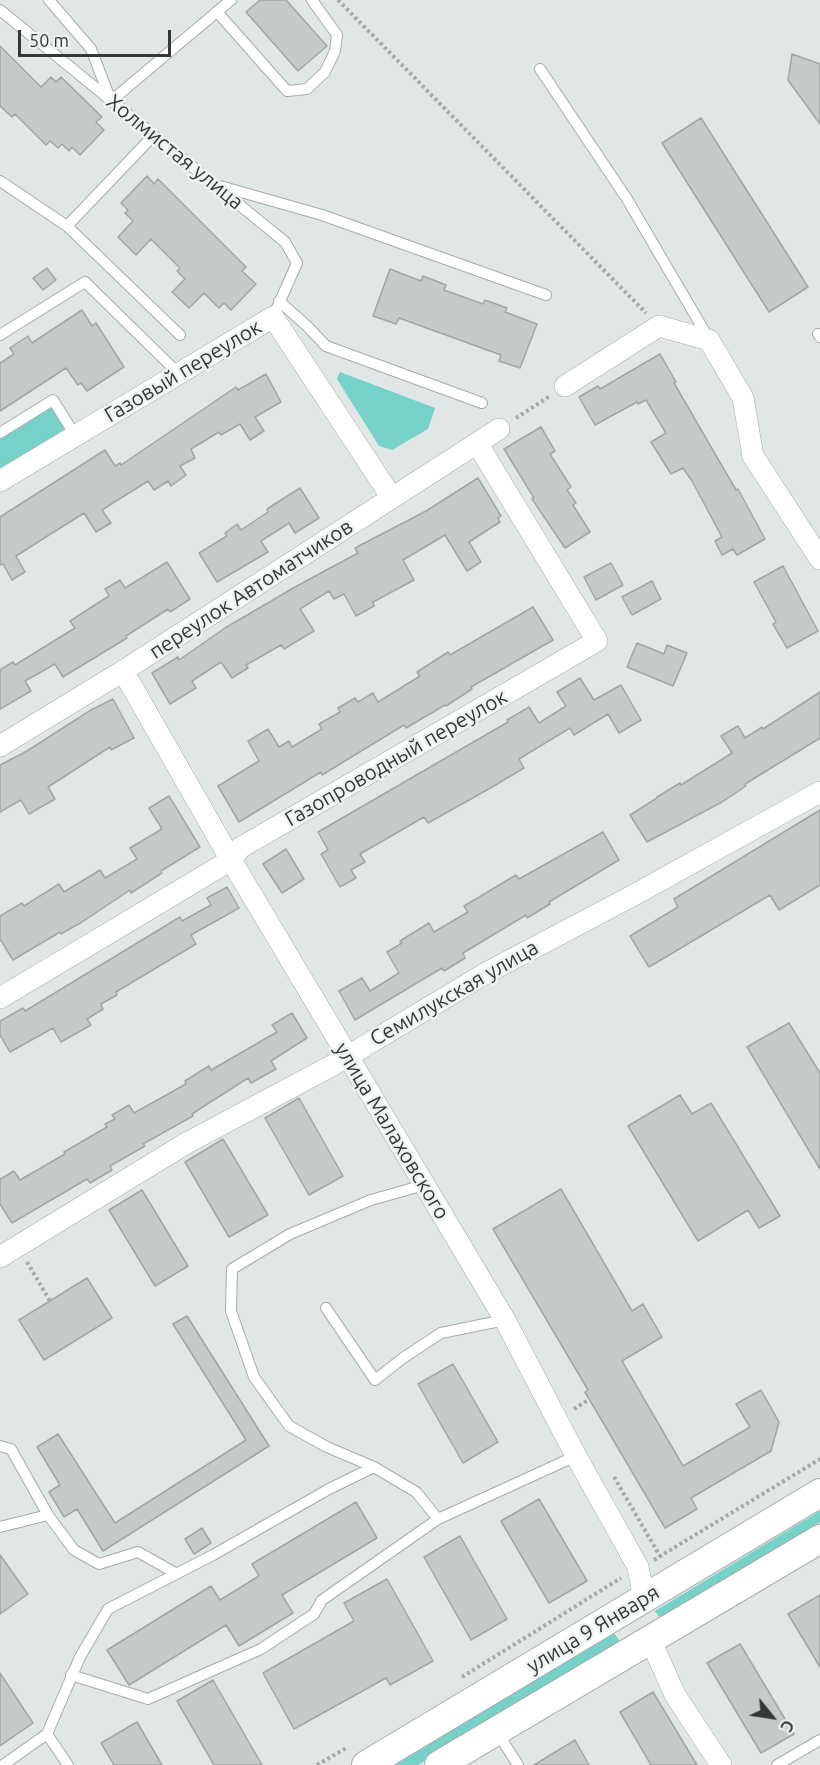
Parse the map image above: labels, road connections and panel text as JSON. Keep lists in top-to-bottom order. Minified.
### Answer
{"streets":{"main road":["улица 9 Января"],"street":["Газовый переулок","переулок Автоматчиков","Газопроводный переулок","Семилукская улица","улица Малаховского"],"lane":["Холмистая улица"]},"crossings":[["Холмистая улица","Газовый переулок"],["Газовый переулок","переулок Автоматчиков"],["переулок Автоматчиков","Газопроводный переулок"],["переулок Автоматчиков","улица Малаховского"],["Газопроводный переулок","улица Малаховского"],["Семилукская улица","улица Малаховского"],["улица Малаховского","улица 9 Января"]],"scale_bar":"50 m","north":"bottom right"}
